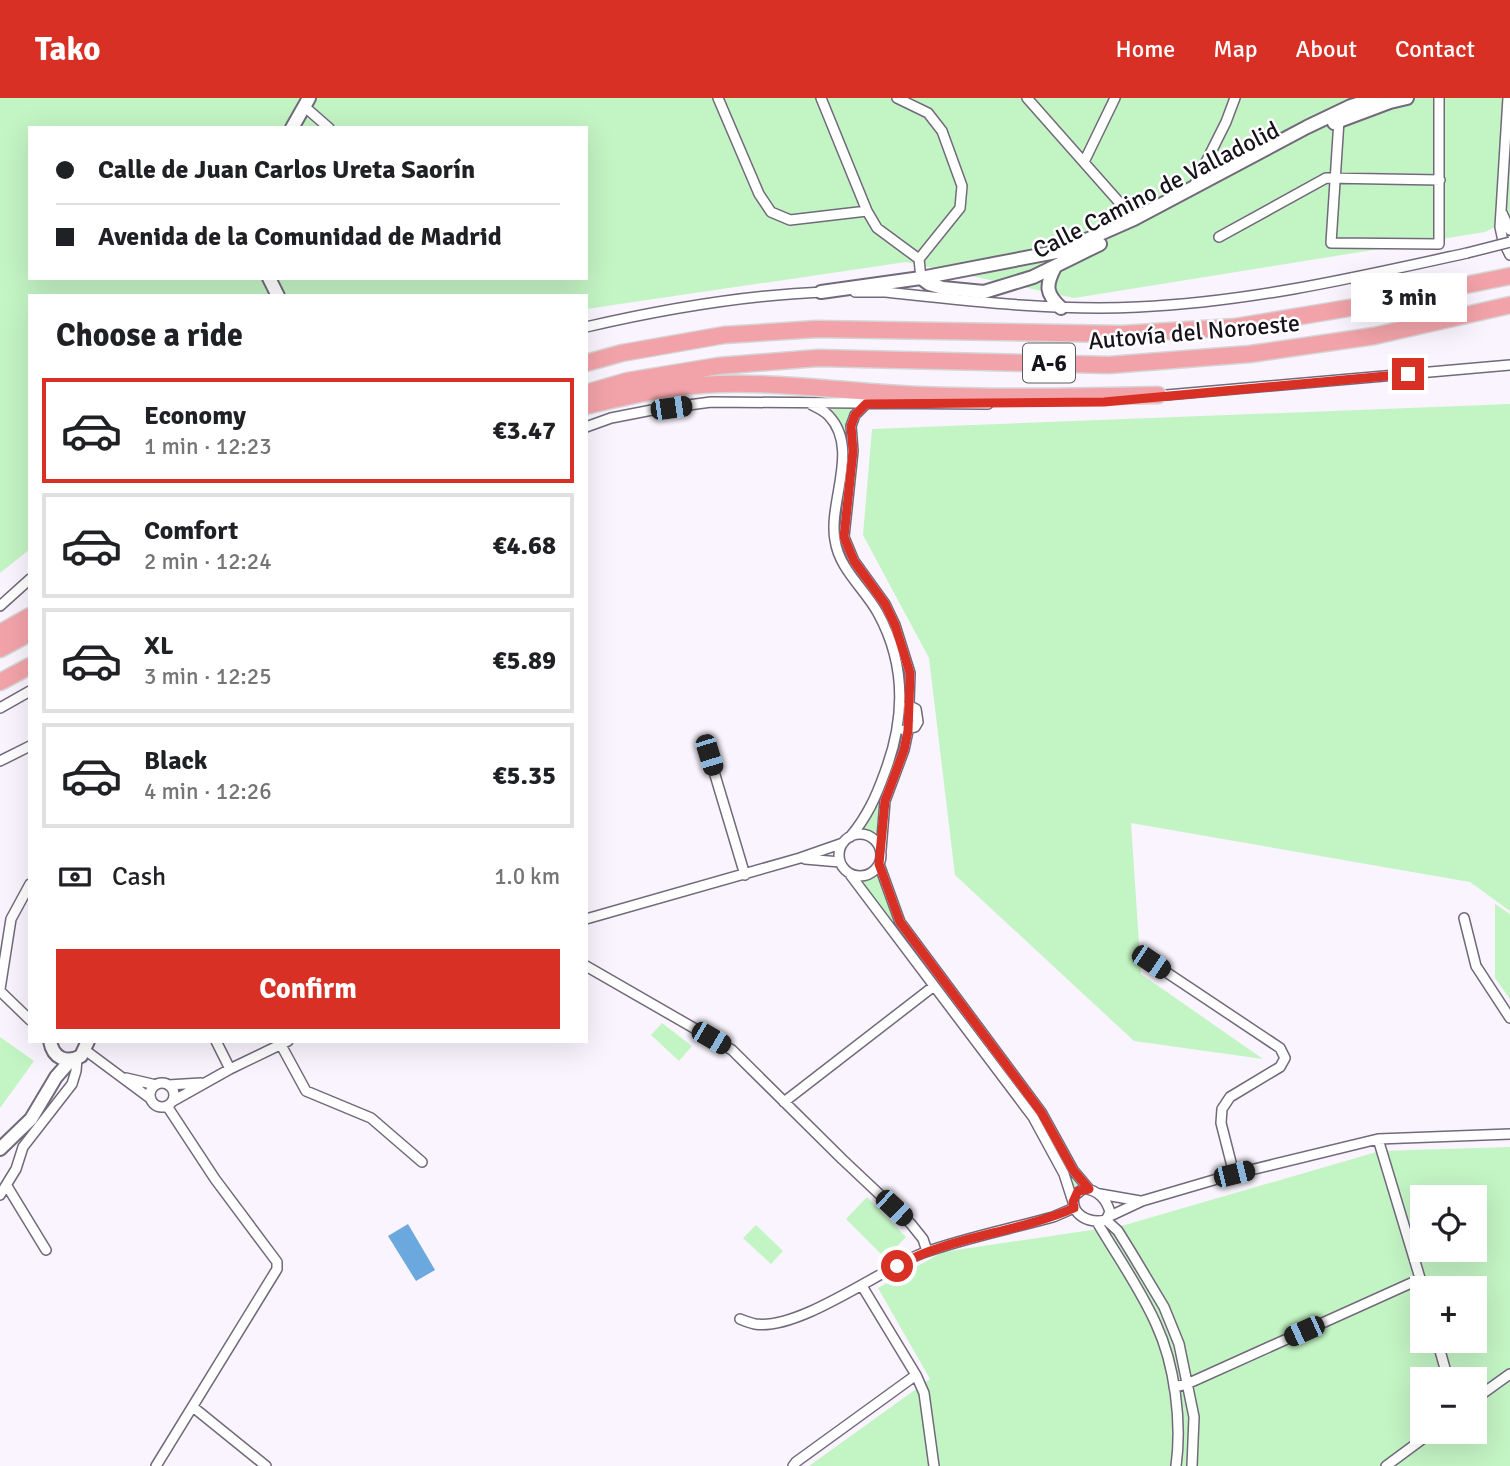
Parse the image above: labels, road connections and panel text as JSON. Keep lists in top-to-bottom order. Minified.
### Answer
{"streets":{"highway":["Autovía del Noroeste","A-6"],"street":["Calle Camino de Valladolid"]},"page":{"header":"Tako","nav":["Home","Map","About","Contact"],"banner":["Calle de Juan Carlos Ureta Saorín","Avenida de la Comunidad de Madrid"],"bubble":"3 min","heading":"Choose a ride","list":[{"name":"Economy","note":"1 min · 12:23","value":"€3.47"},{"name":"Comfort","note":"2 min · 12:24","value":"€4.68"},{"name":"XL","note":"3 min · 12:25","value":"€5.89"},{"name":"Black","note":"4 min · 12:26","value":"€5.35"}],"pay":["Cash","1.0 km"],"buttons":"Confirm","map_buttons":["+","−"]}}
